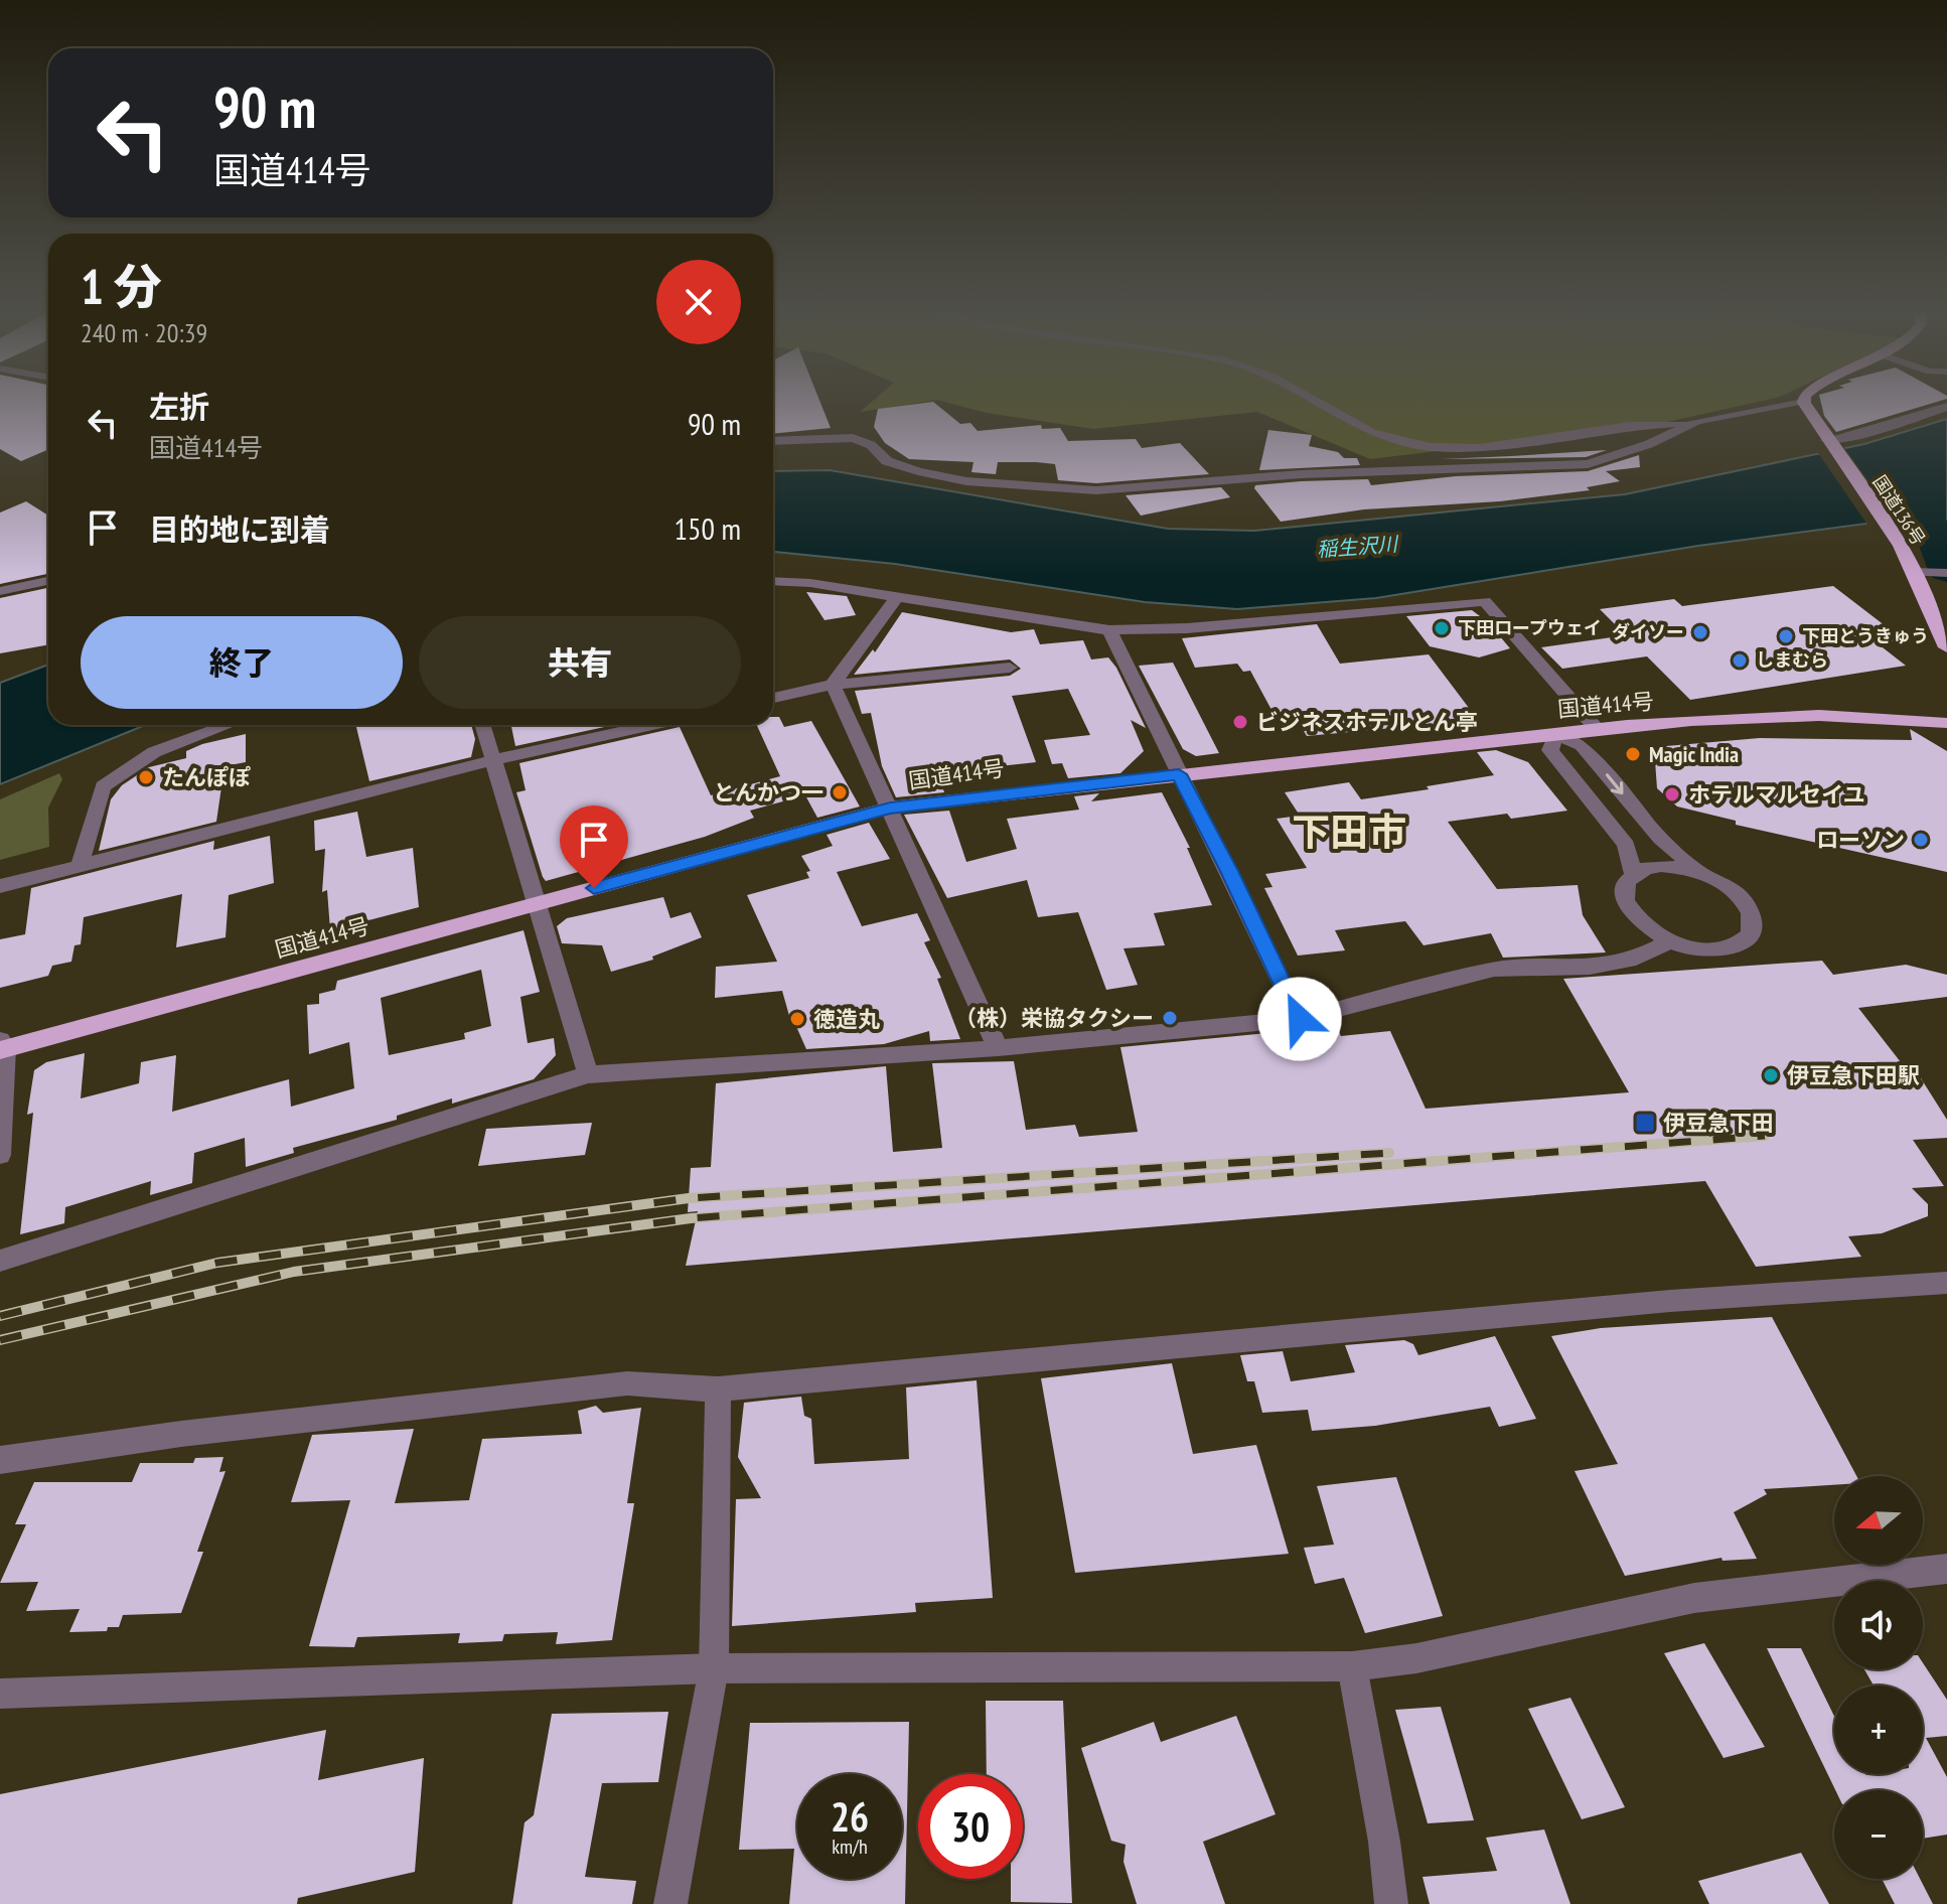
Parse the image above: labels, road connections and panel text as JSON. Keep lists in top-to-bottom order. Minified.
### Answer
{"streets":{"highway":["国道136号","国道414号"]},"districts":["下田市"],"water":["稲生沢川"],"places":{"other":["下田ロープウェイ","ダイソー","下田とうきゅう","しまむら","ビジネスホテルとん亭","Magic India","たんぽぽ","とんかつ一","ホテルマルセイユ","ローソン","（株）栄協タクシー","徳造丸","伊豆急下田駅"],"transit":["伊豆急下田"]},"north":"left","page":{"turn":["90 m","国道414号"],"heading":["1 分","240 m · 20:39"],"list":[{"name":"左折","note":"国道414号","value":"90 m"},{"name":"目的地に到着","value":"150 m"}],"buttons":["終了","共有"],"map_buttons":["+","−"],"speed":"26 km/h","limit":"30"}}
